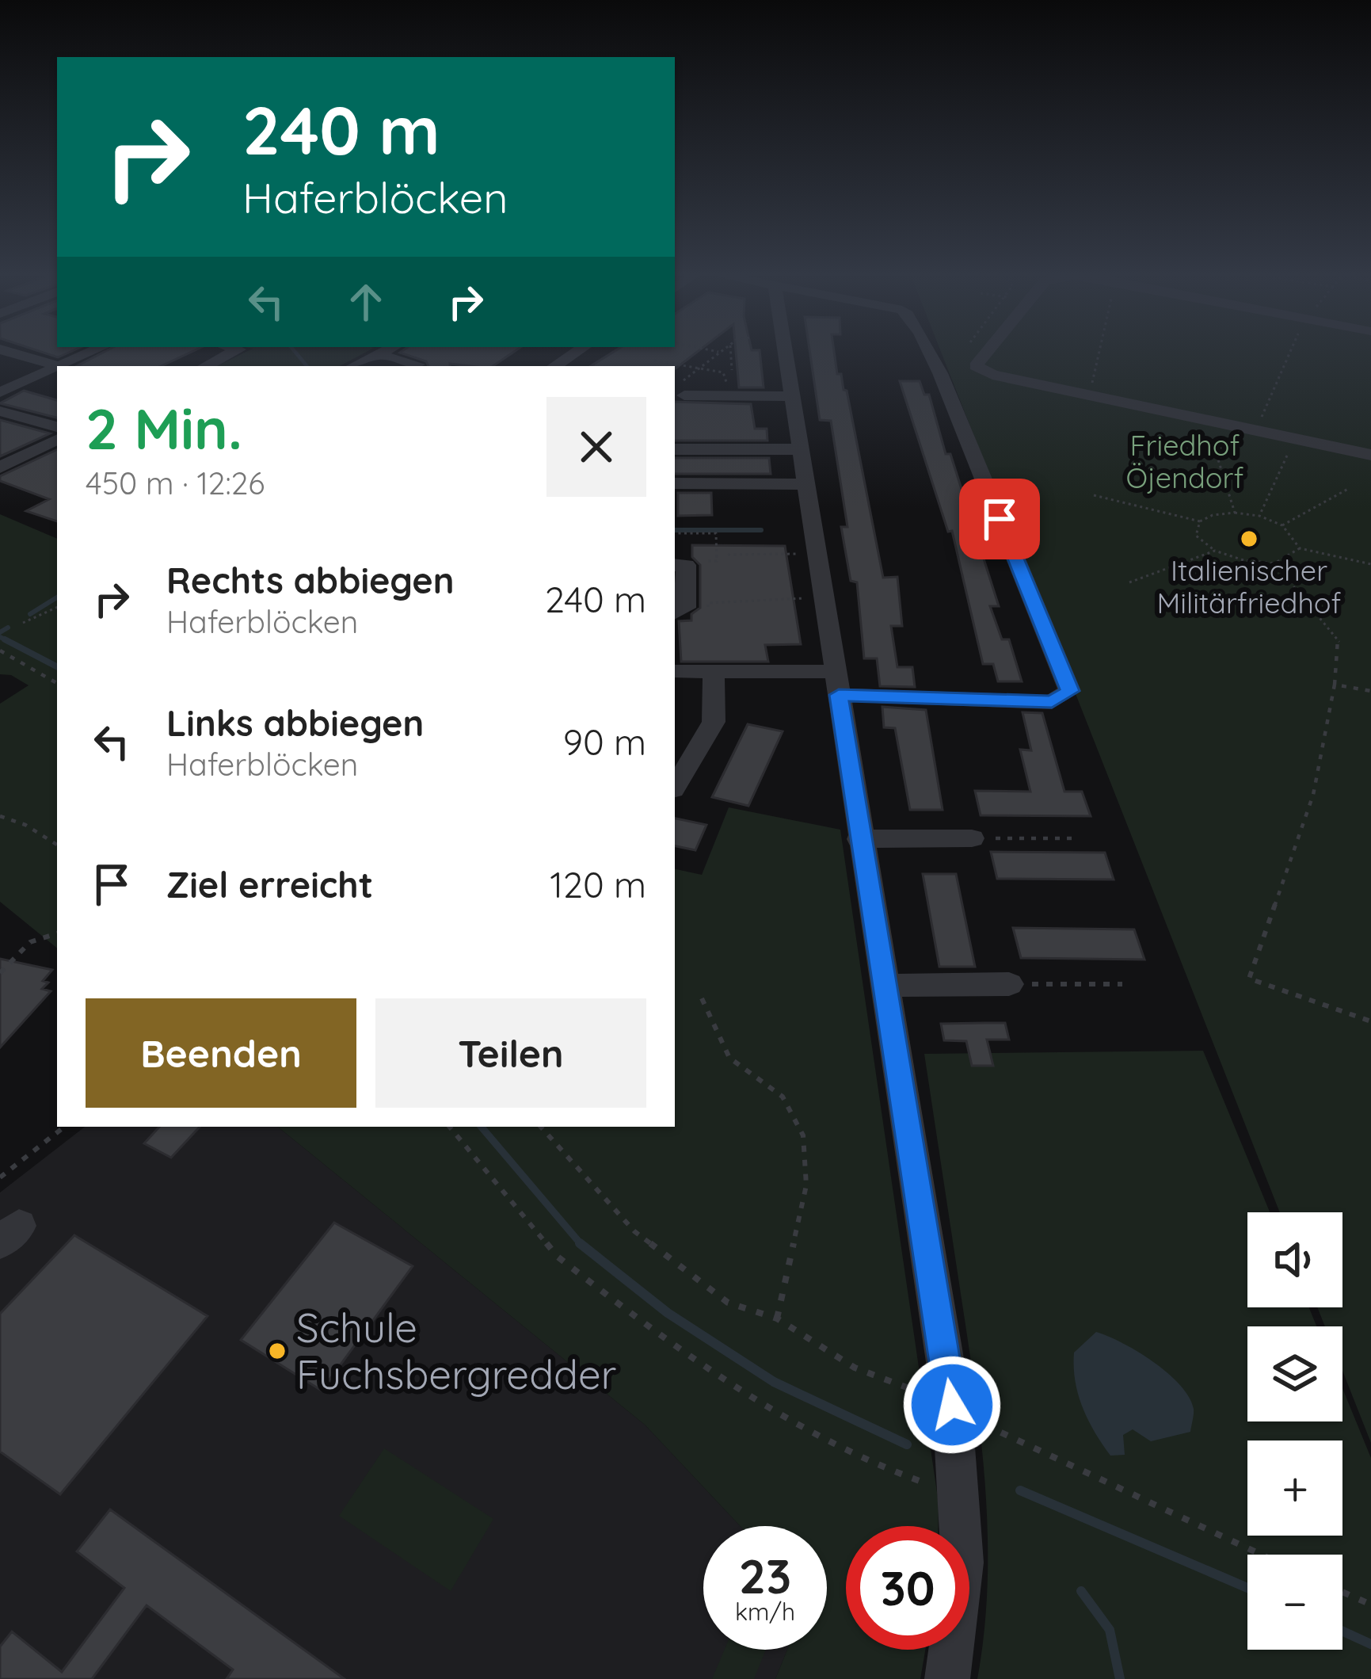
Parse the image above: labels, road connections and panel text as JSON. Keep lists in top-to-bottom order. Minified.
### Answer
{"parks":["Friedhof Öjendorf"],"places":["Italienischer Militärfriedhof","Schule Fuchsbergredder"],"page":{"turn":["240 m","Haferblöcken"],"heading":["2 Min.","450 m · 12:26"],"list":[{"name":"Rechts abbiegen","note":"Haferblöcken","value":"240 m"},{"name":"Links abbiegen","note":"Haferblöcken","value":"90 m"},{"name":"Ziel erreicht","value":"120 m"}],"buttons":["Beenden","Teilen"],"map_buttons":["+","−"],"speed":"23 km/h","limit":"30"}}
